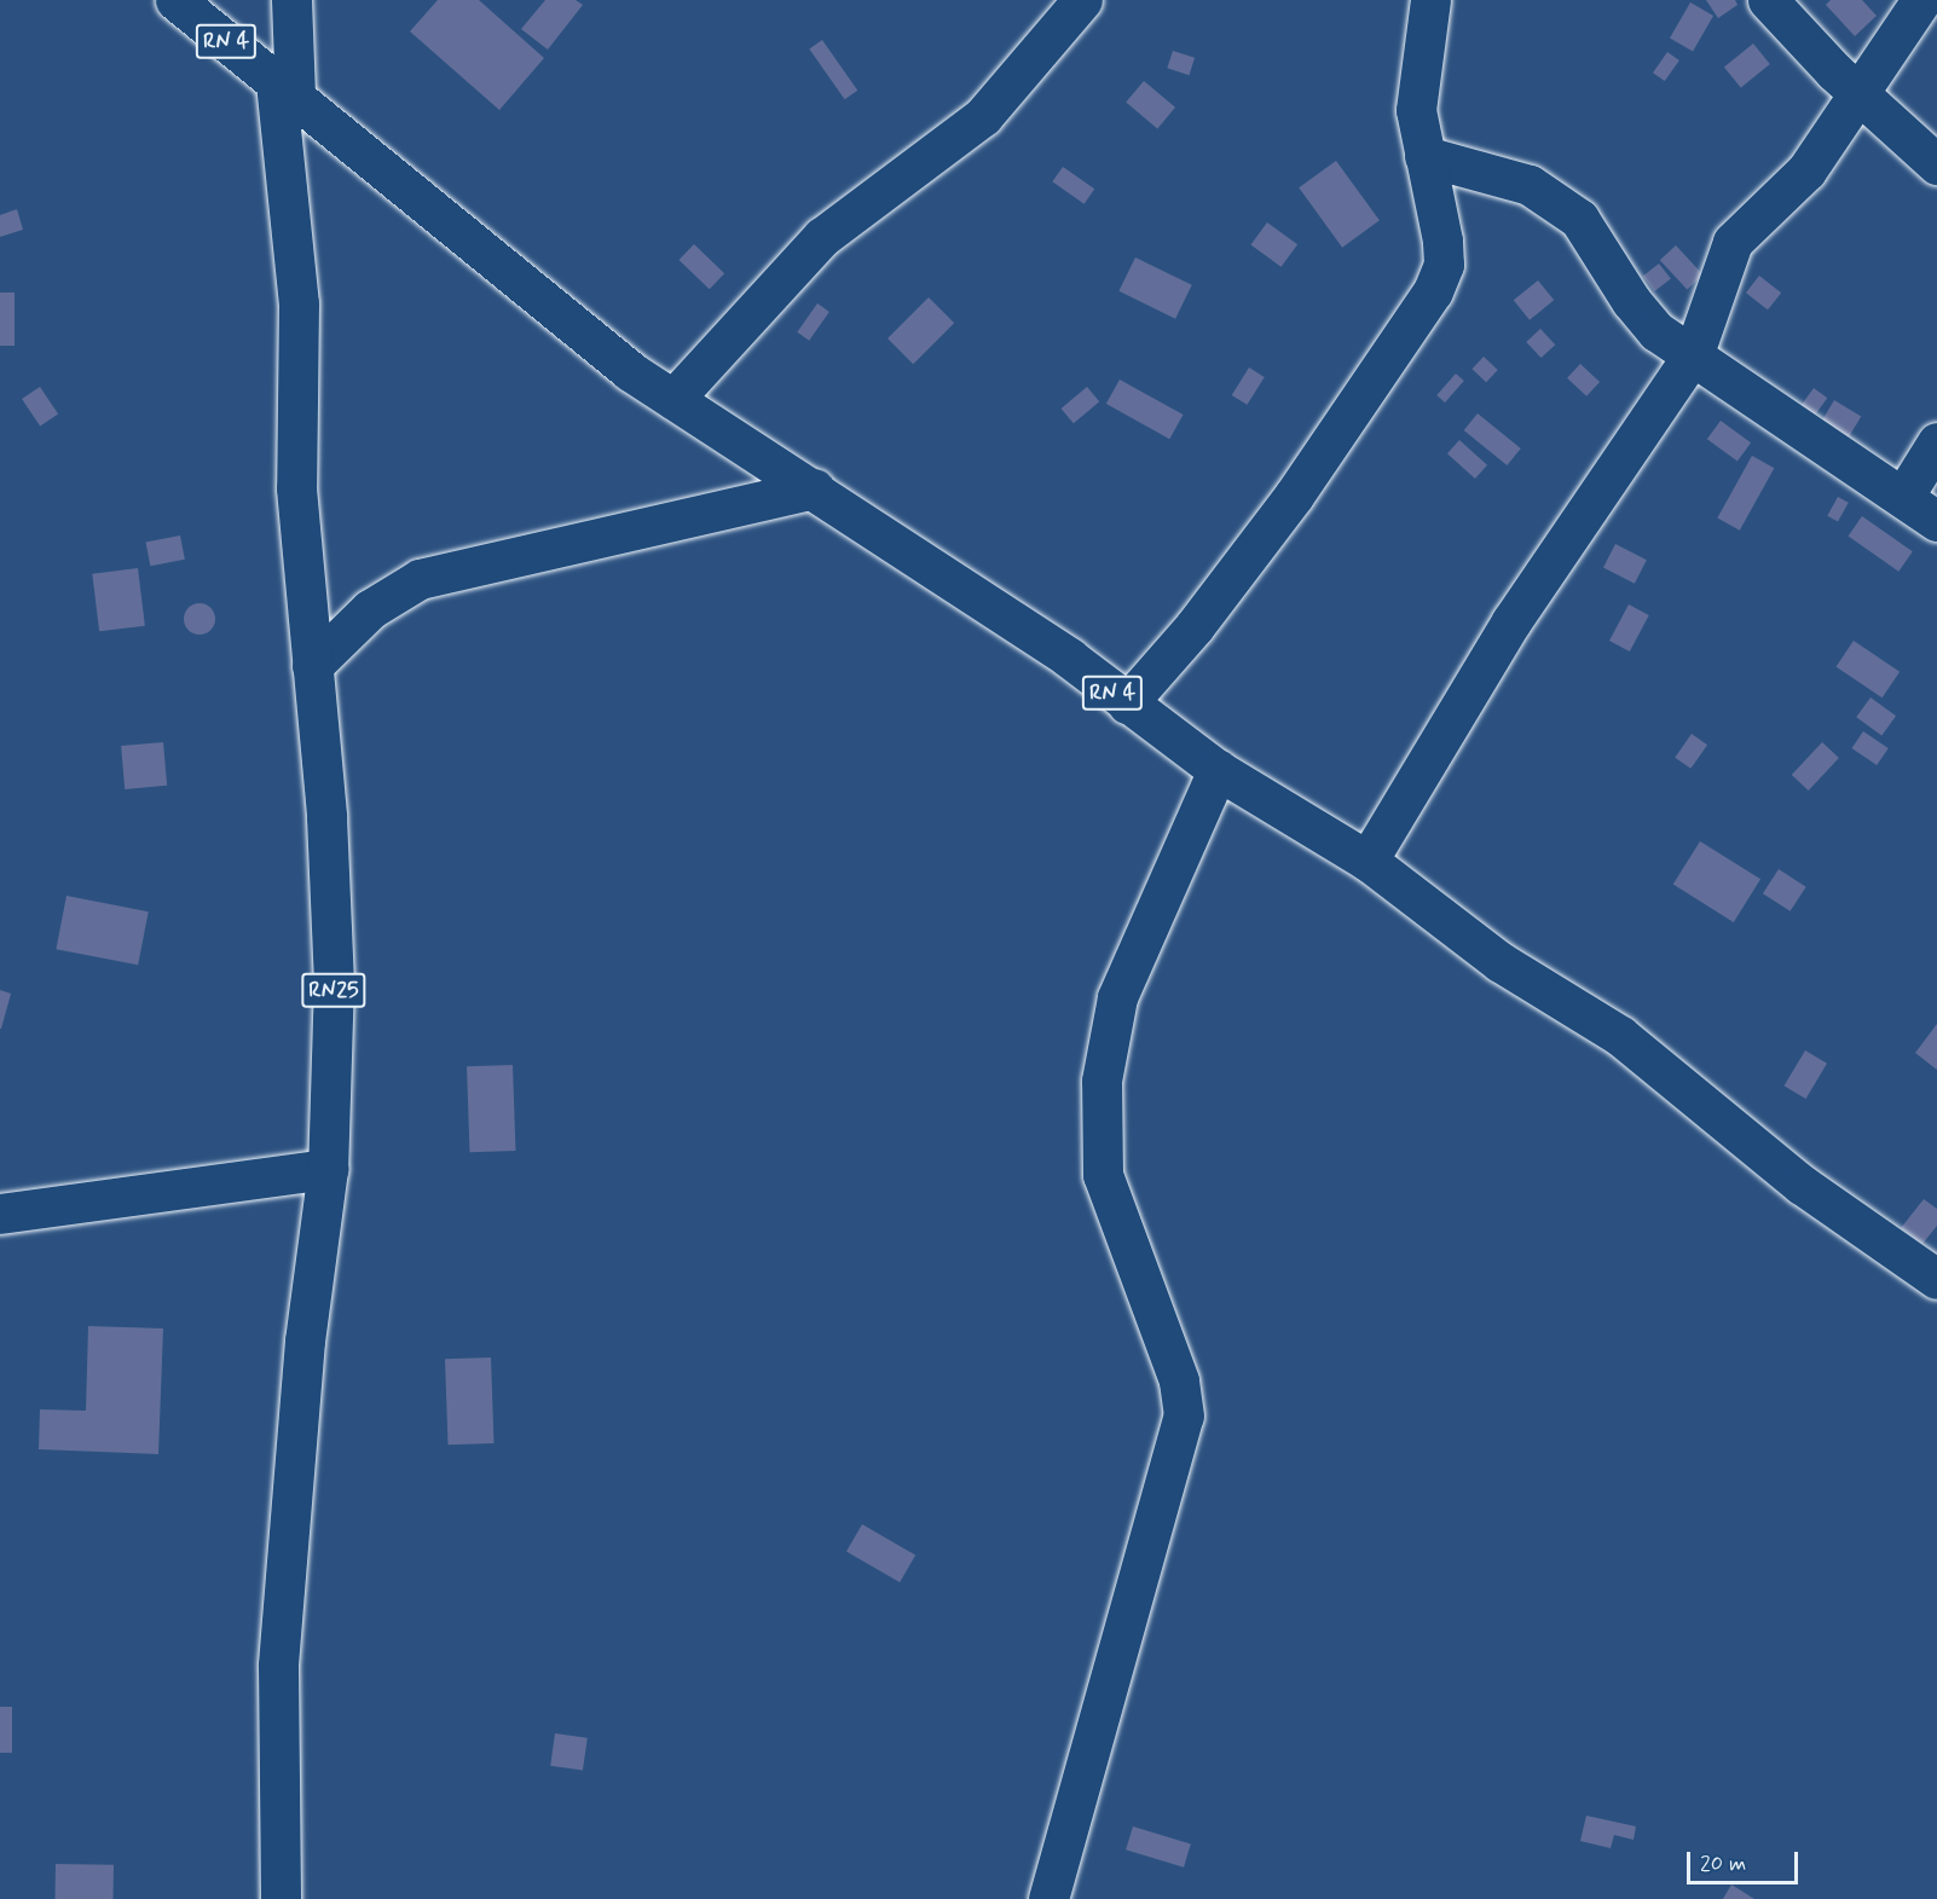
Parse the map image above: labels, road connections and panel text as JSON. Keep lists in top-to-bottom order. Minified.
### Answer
{"streets":{"main road":["RN 4","RN25"]},"crossings":[["RN 4","RN25"]],"scale_bar":"20 m"}
